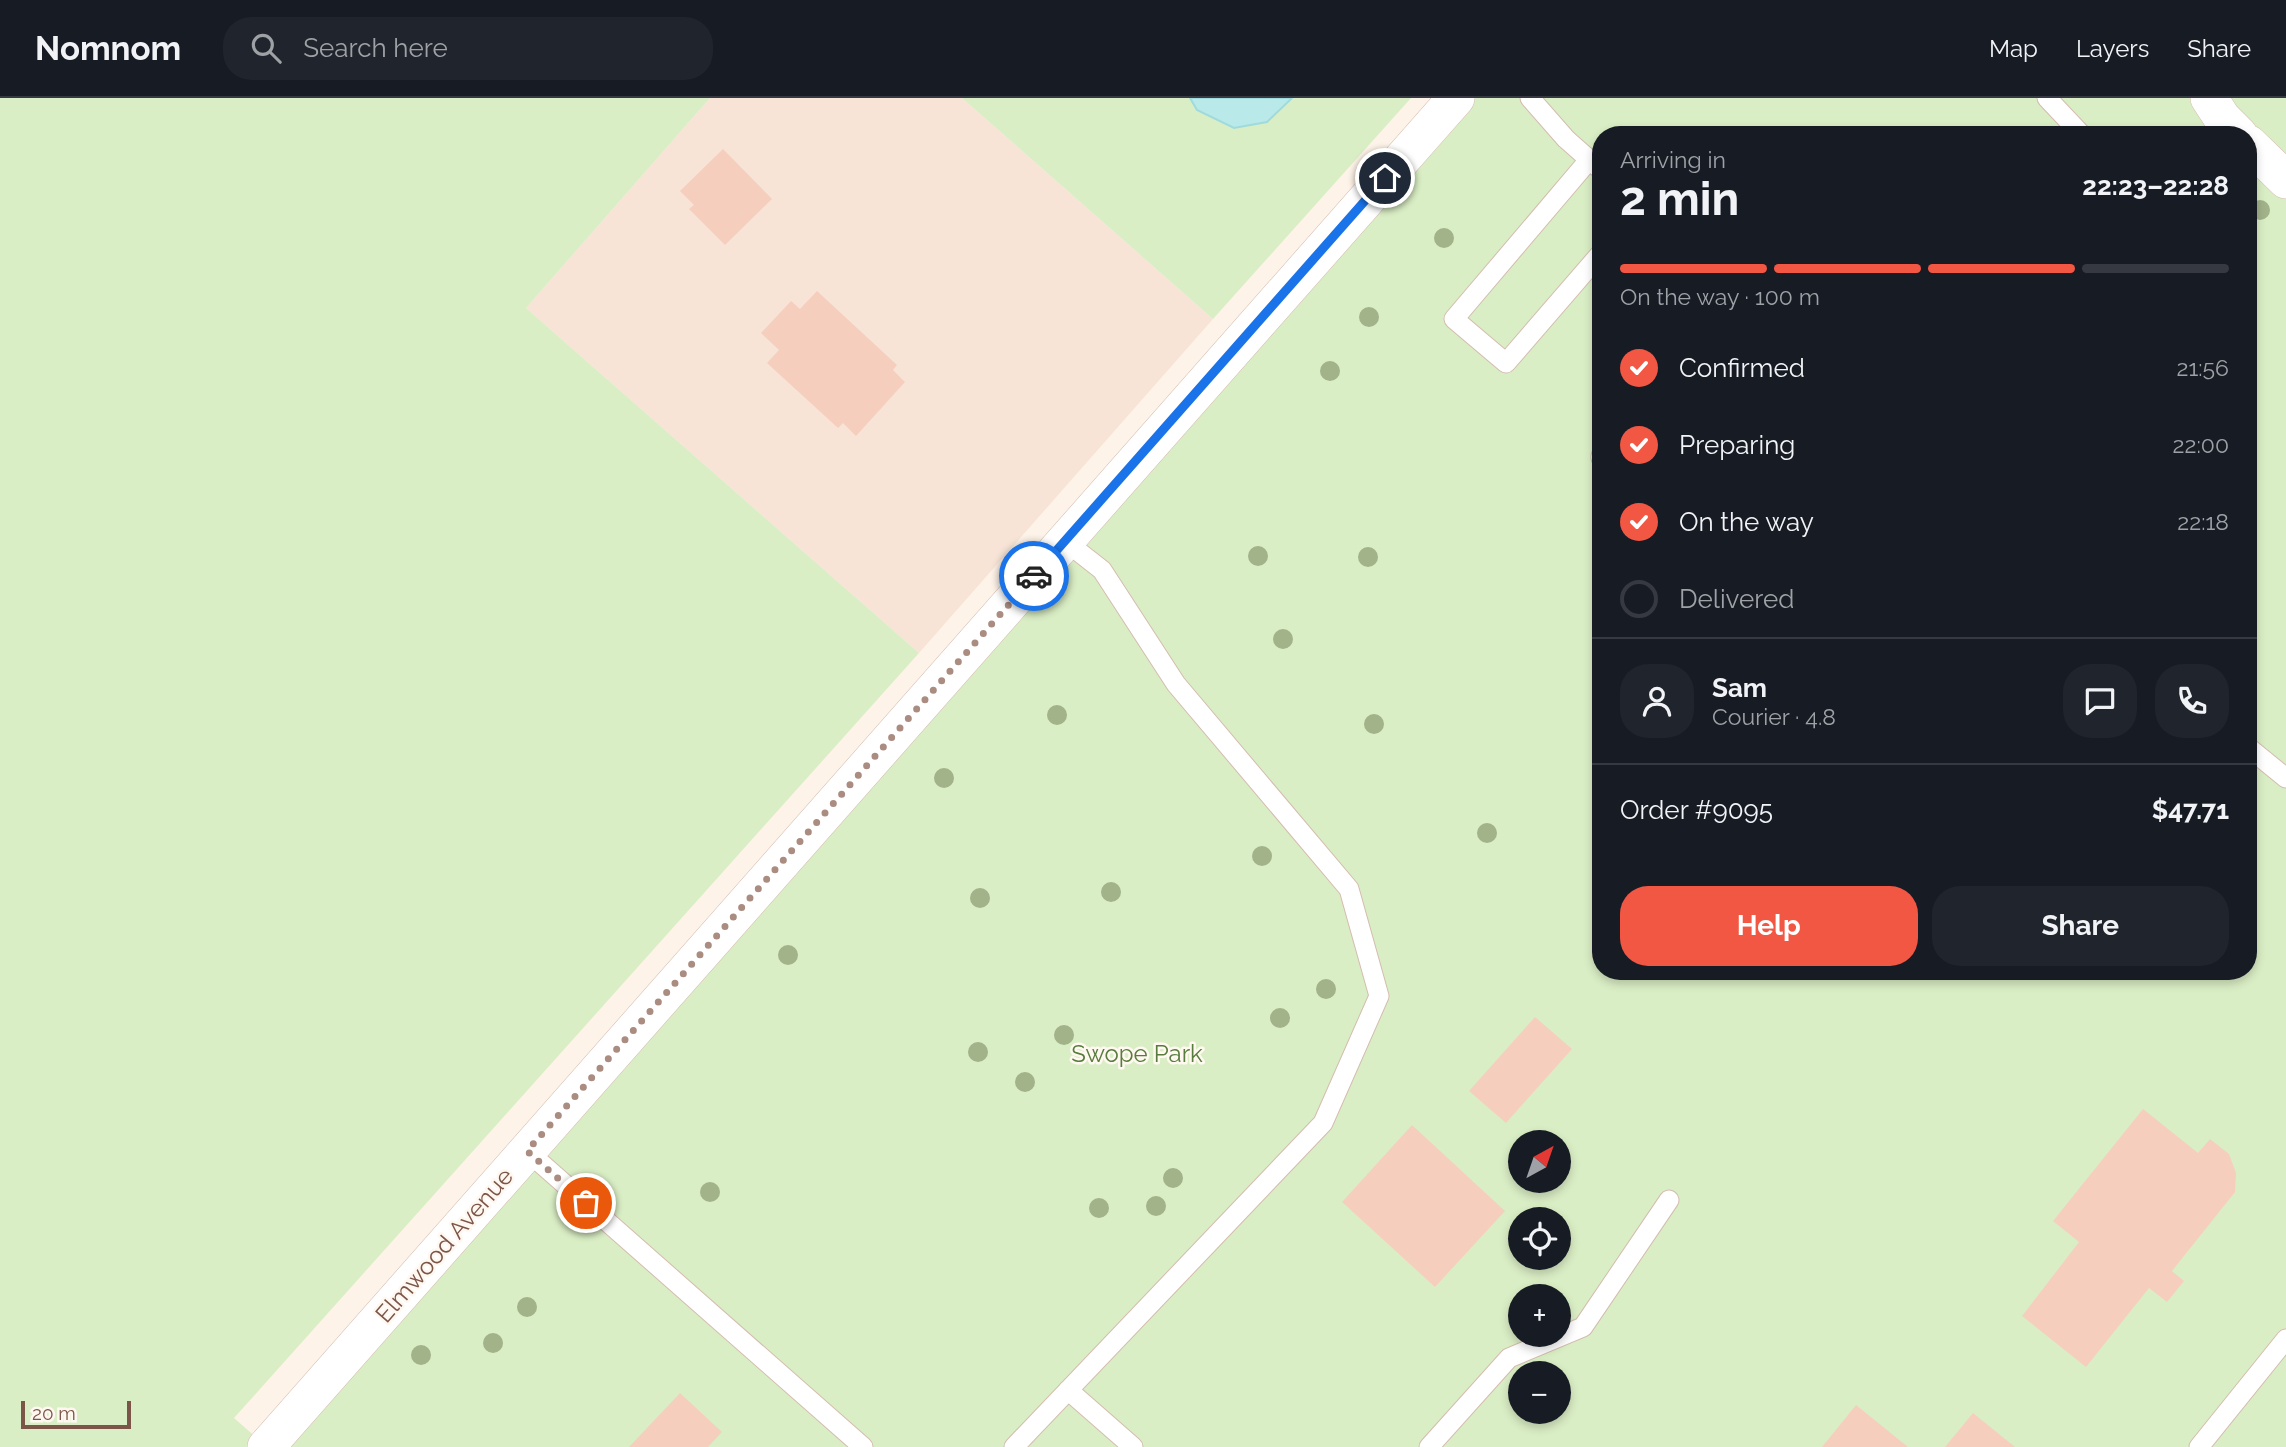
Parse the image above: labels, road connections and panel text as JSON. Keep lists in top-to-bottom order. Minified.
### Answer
{"streets":{"street":["Elmwood Avenue"]},"parks":["Swope Park"],"scale_bar":"20 m","north":"top right","page":{"header":"Nomnom","search":"Search here","nav":["Map","Layers","Share"],"heading":["2 min","Arriving in","22:23–22:28"],"panel":["Sam","Courier · 4.8","Order #9095","$47.71"],"bar":"On the way · 100 m","list":[["Confirmed","21:56"],["Preparing","22:00"],["On the way","22:18"],"Delivered"],"buttons":["Help","Share"],"map_buttons":["+","−"],"scale":"20 m"}}
